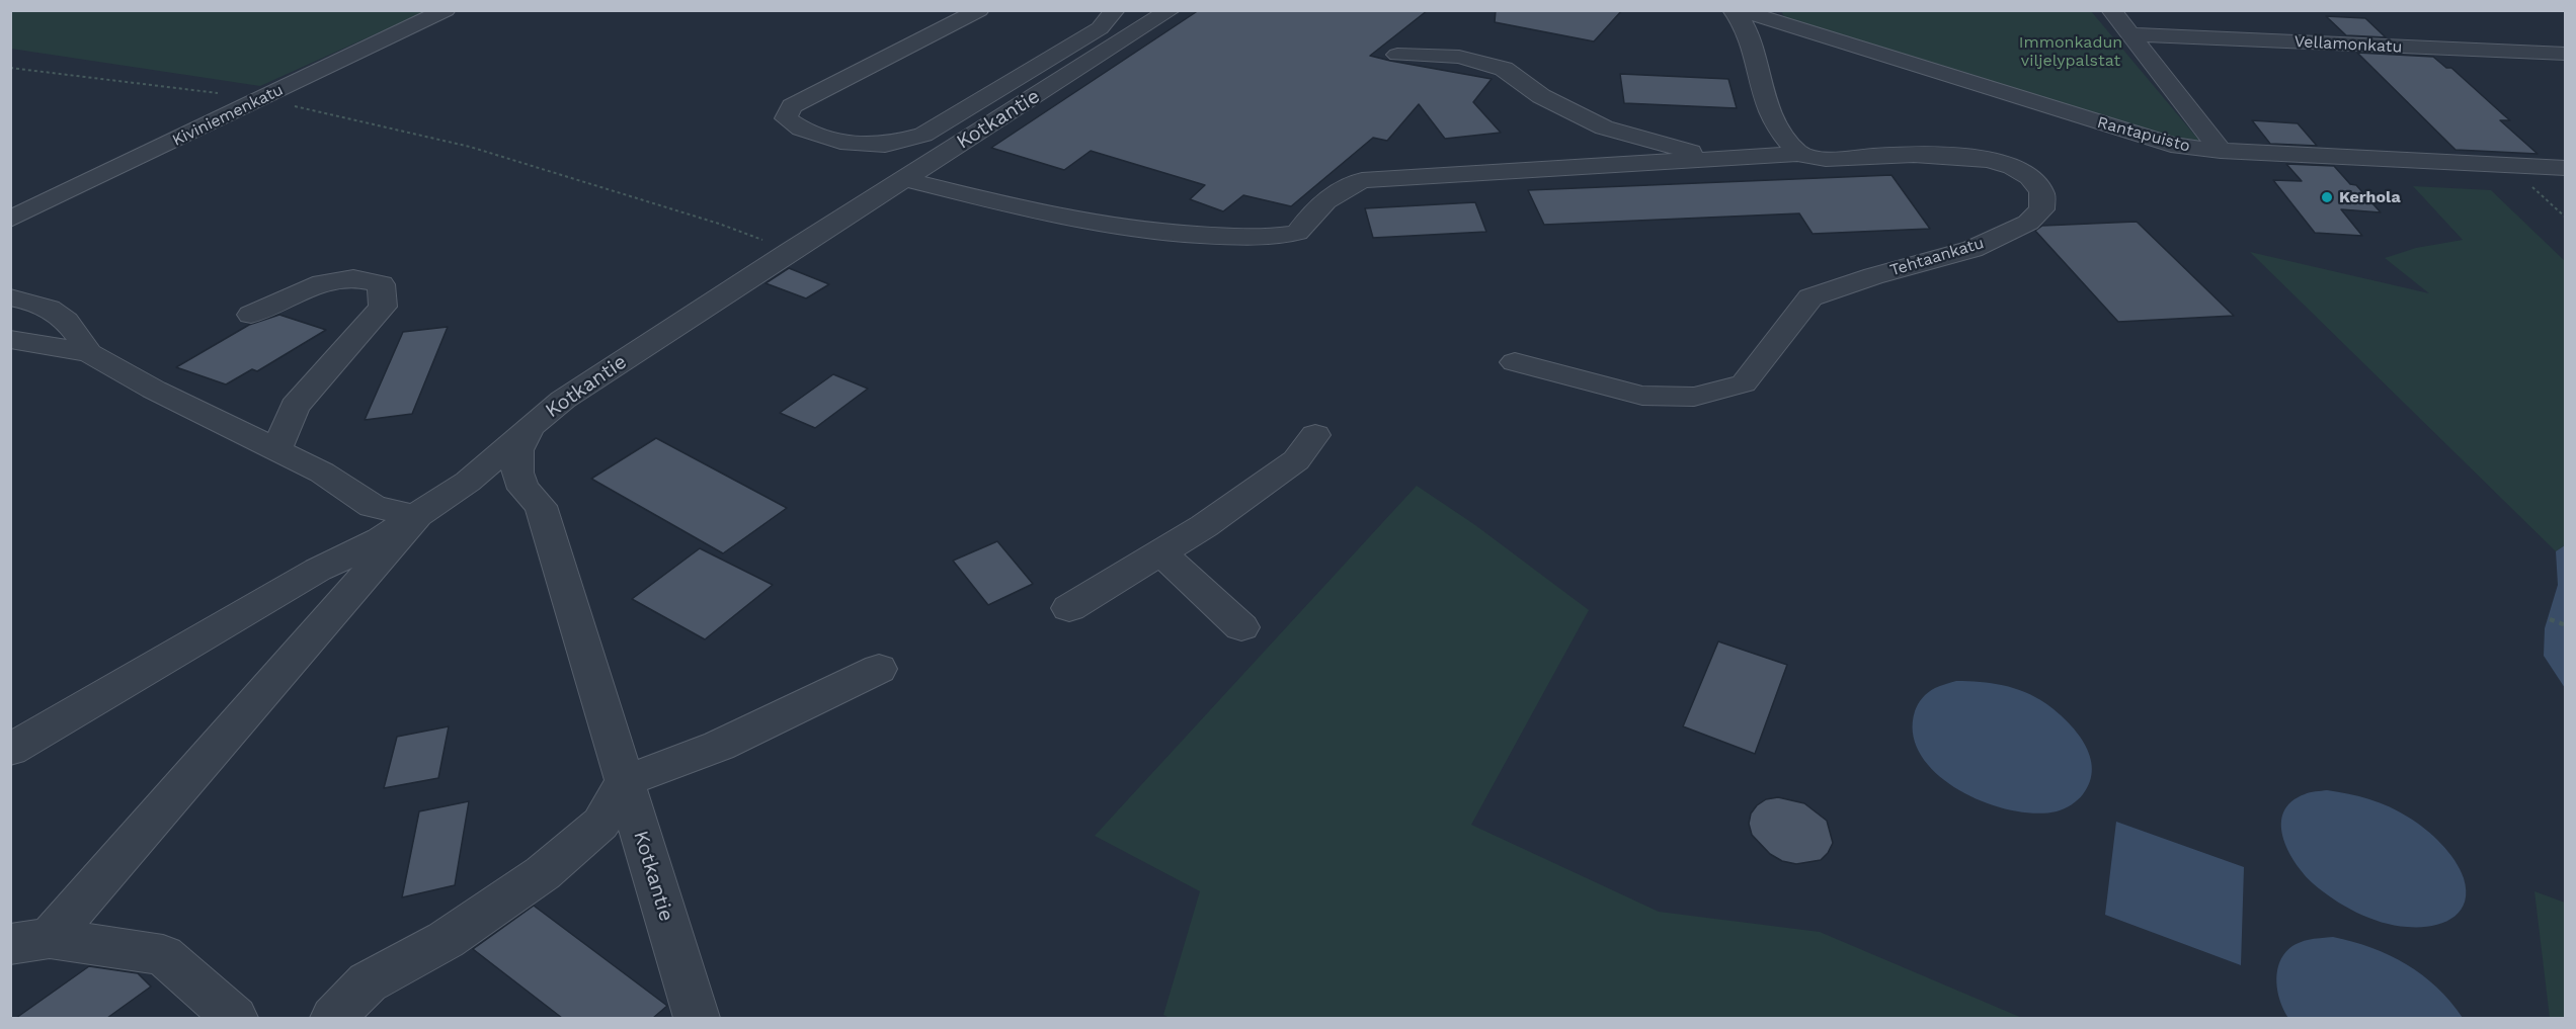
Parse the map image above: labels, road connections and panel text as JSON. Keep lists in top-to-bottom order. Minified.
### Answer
{"streets":{"street":["Vellamonkatu","Kiviniemenkatu","Kotkantie","Rantapuisto","Tehtaankatu"]},"crossings":[["Kotkantie","Tehtaankatu"]],"parks":["Immonkadun viljelypalstat"],"places":["Kerhola"]}
